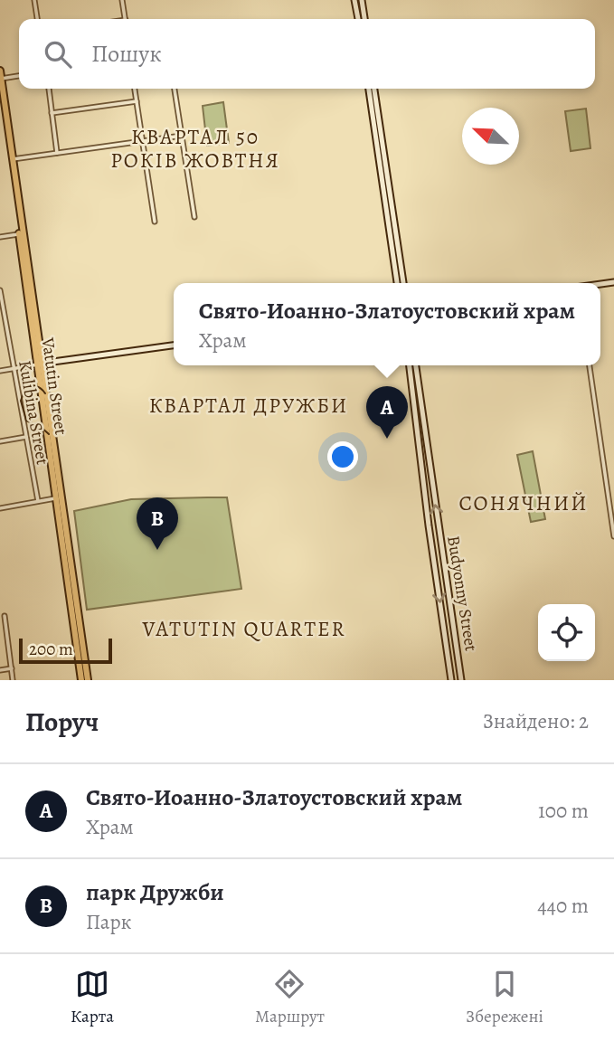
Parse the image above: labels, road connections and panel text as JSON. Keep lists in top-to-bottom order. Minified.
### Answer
{"streets":{"main road":["Vatutin Street","Budyonny Street"],"street":["Kulibina Street"]},"districts":["КВАРТАЛ 50 РОКІВ ЖОВТНЯ","КВАРТАЛ ДРУЖБИ","СОНЯЧНИЙ","VATUTIN QUARTER"],"scale_bar":"200 m","north":"top left","page":{"search":"Пошук","popup":["Свято-Иоанно-Златоустовский храм","Храм"],"pins":["A","B"],"scale":"200 m","heading":["Поруч","Знайдено: 2"],"list":[{"mark":"A","name":"Свято-Иоанно-Златоустовский храм","note":"Храм","value":"100 m"},{"mark":"B","name":"парк Дружби","note":"Парк","value":"440 m"}],"nav":["Карта","Маршрут","Збережені"]}}
